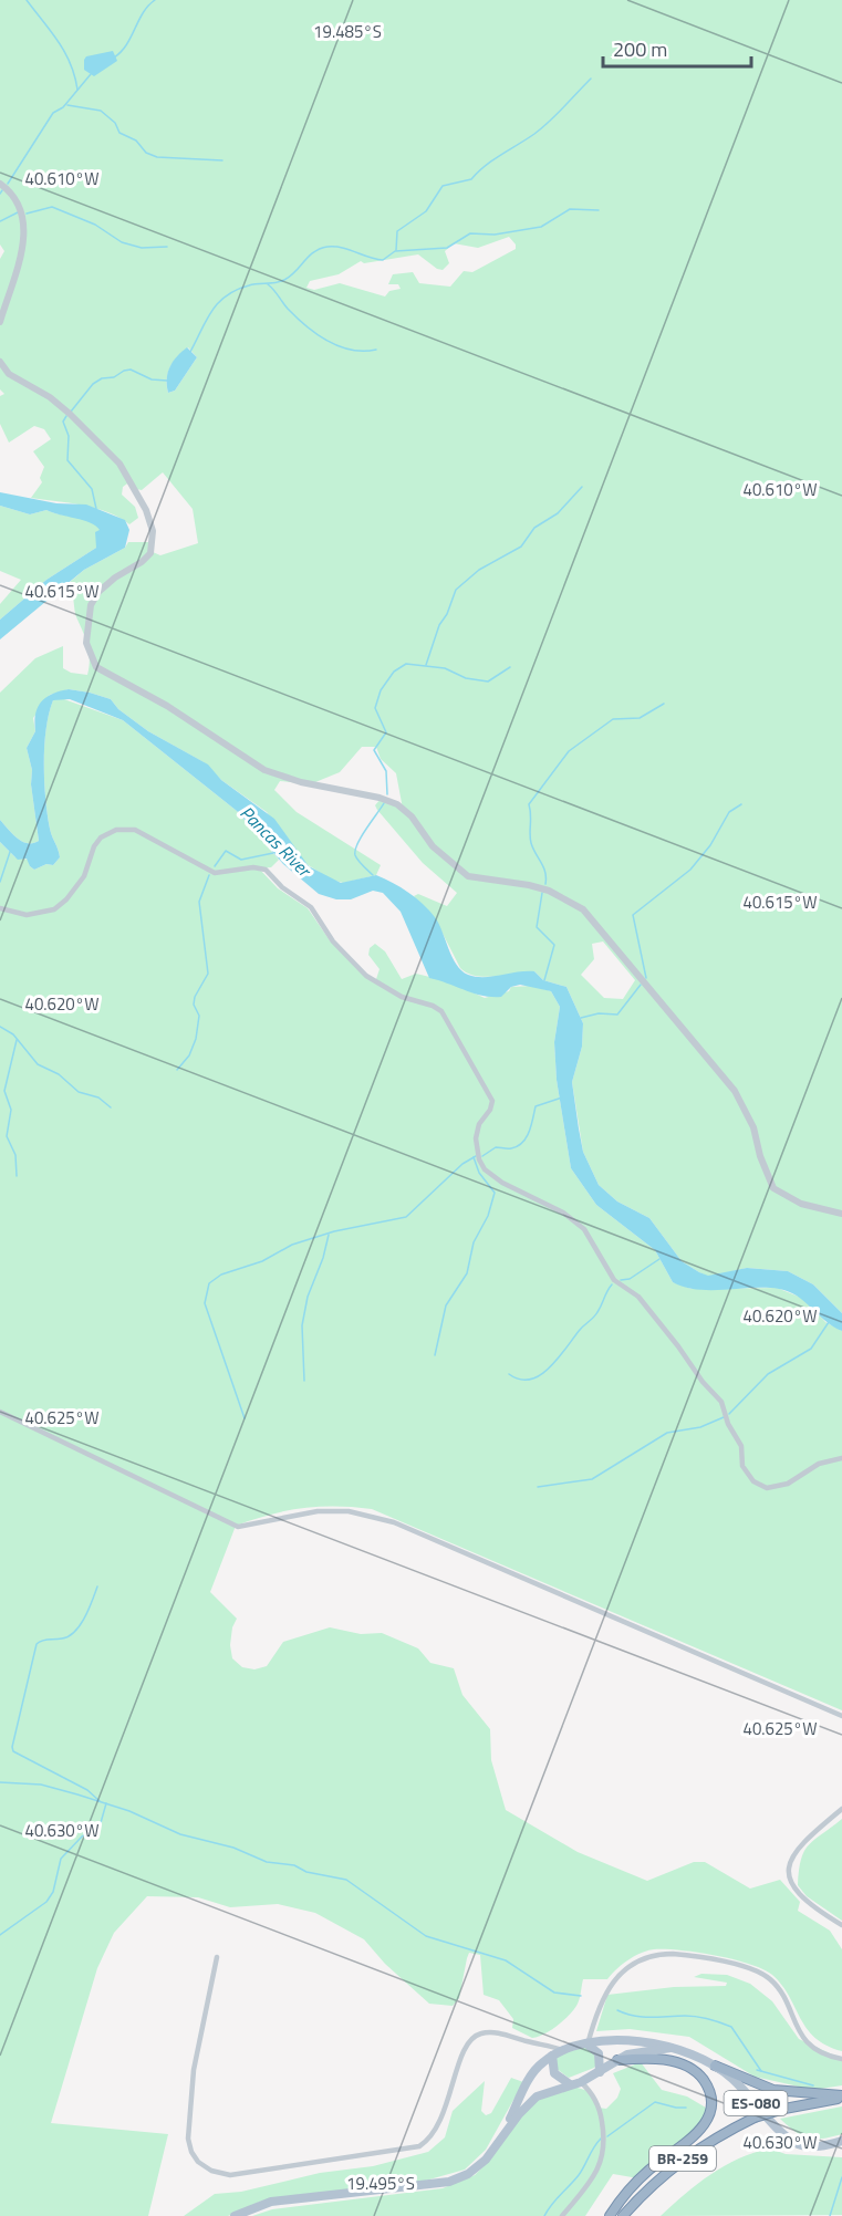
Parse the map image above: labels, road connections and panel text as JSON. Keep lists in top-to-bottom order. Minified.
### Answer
{"streets":{"highway":["ES-080","BR-259"]},"crossings":[["ES-080","BR-259"]],"water":["Pancas River"],"scale_bar":"200 m","coordinates":["19.485°S","40.610°W","40.615°W","40.620°W","40.625°W","40.630°W","19.495°S"]}
